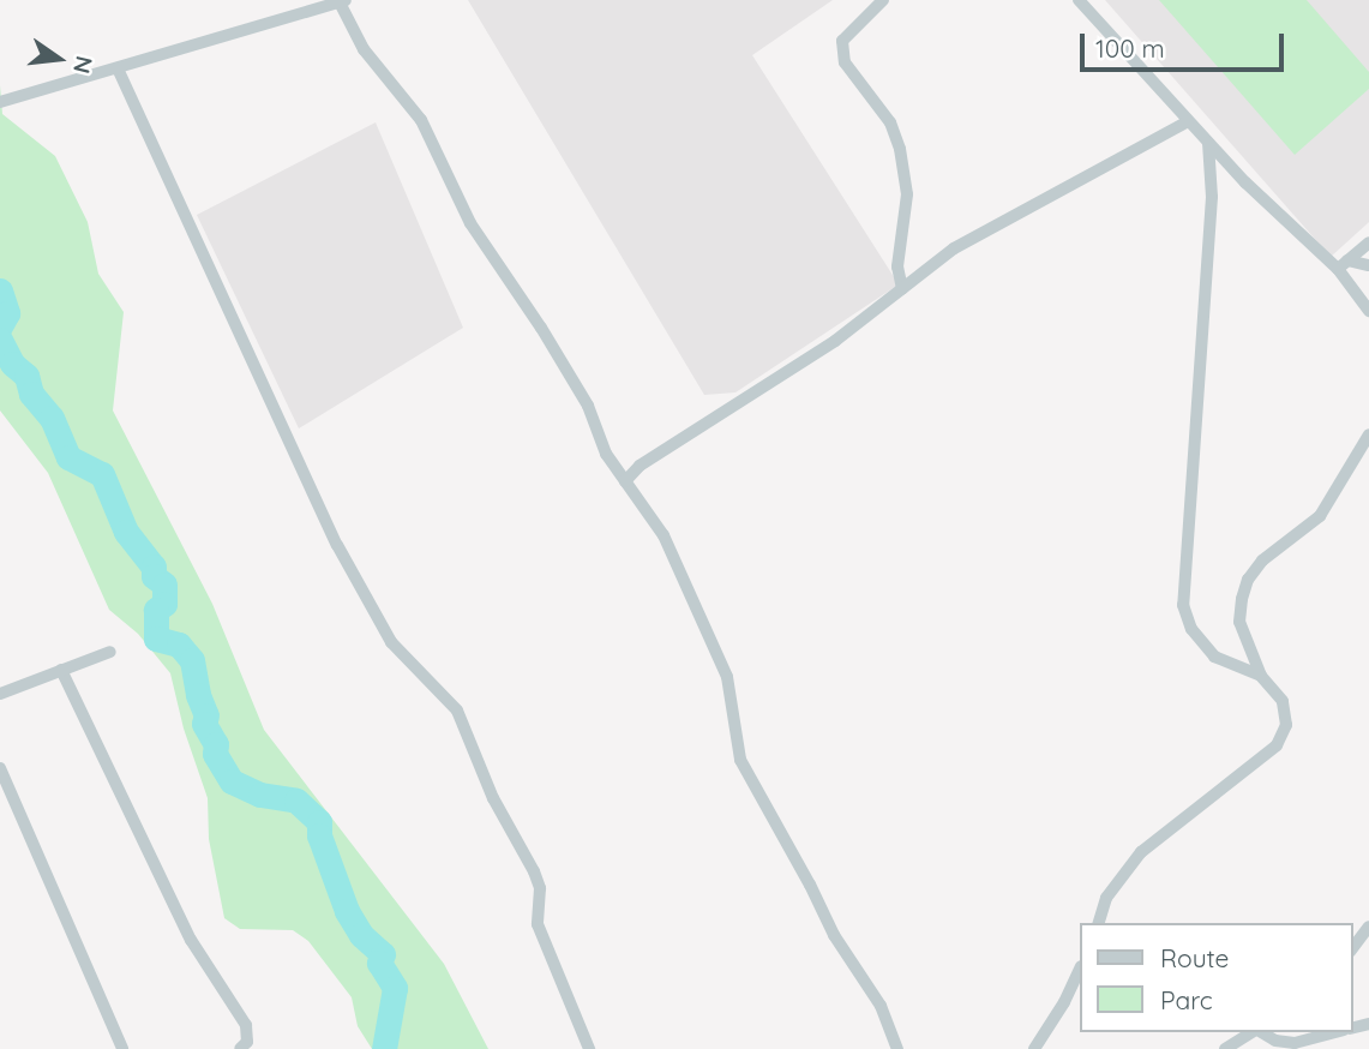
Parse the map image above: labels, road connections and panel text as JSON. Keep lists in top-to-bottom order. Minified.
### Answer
{"legend":["Route","Parc"],"scale_bar":"100 m","north":"right"}
